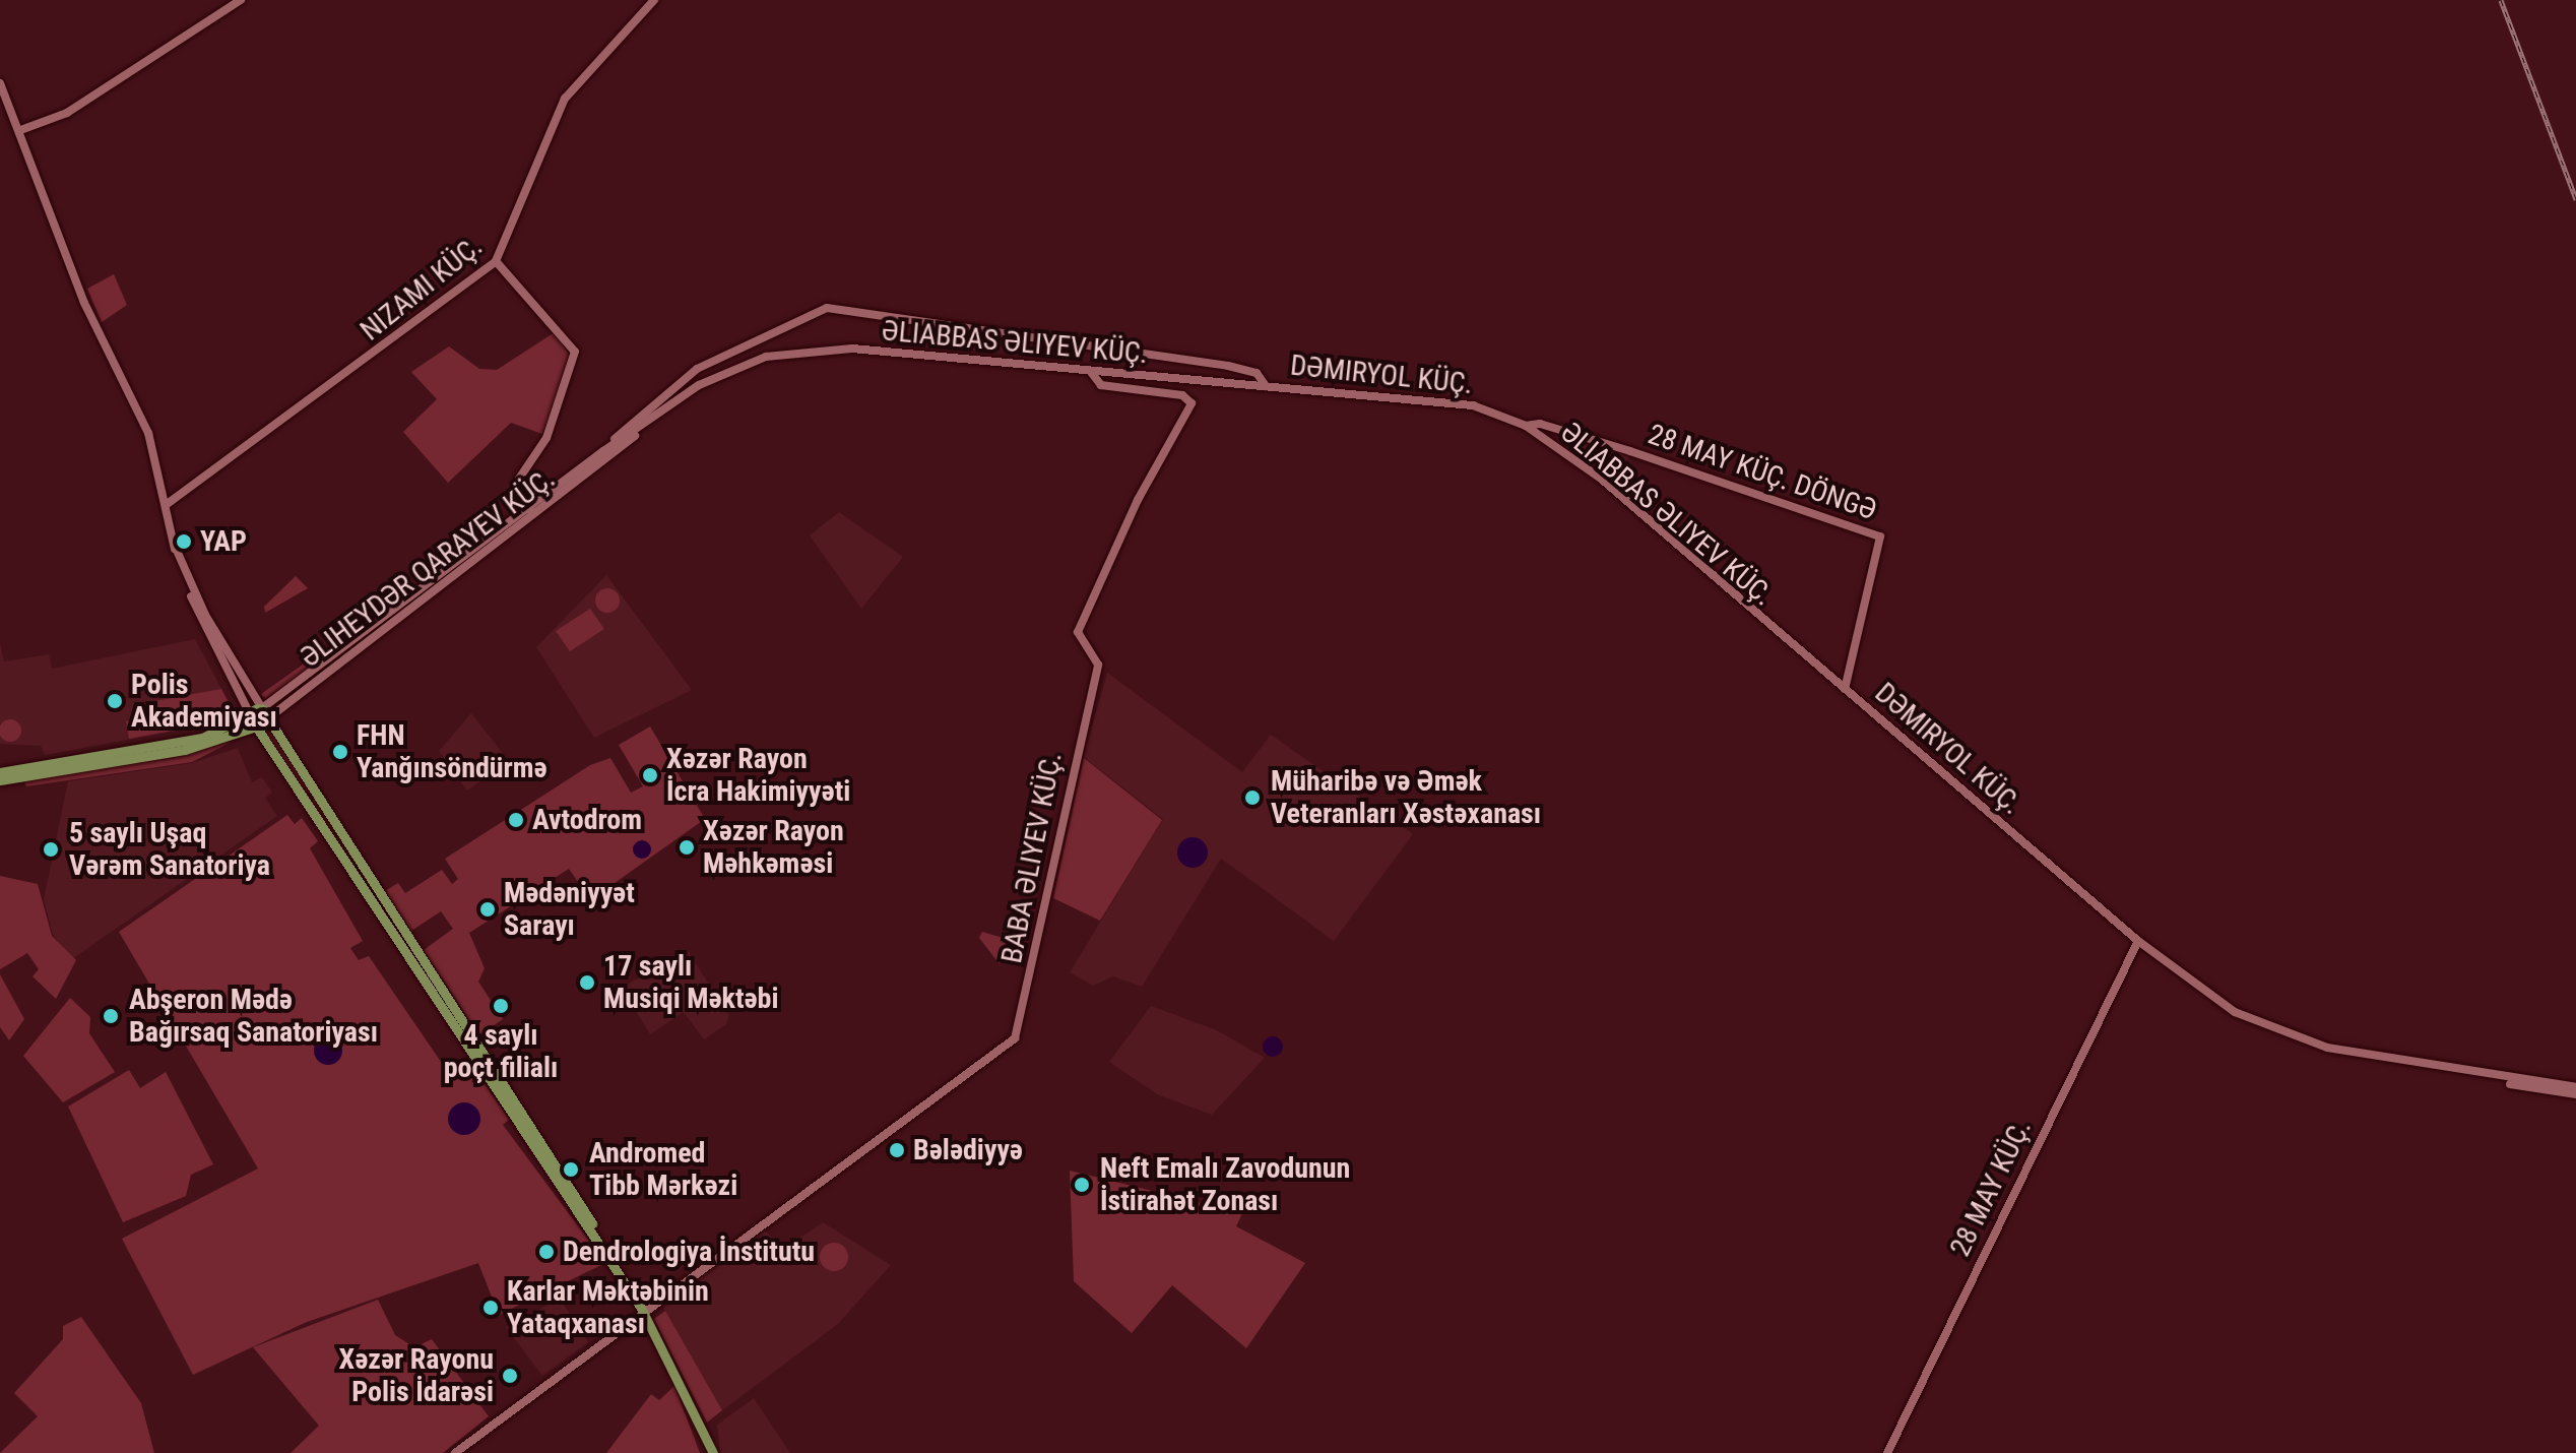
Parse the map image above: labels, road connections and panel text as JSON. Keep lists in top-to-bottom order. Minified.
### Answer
{"streets":{"main road":["NIZAMI KÜÇ.","ƏLIABBAS ƏLIYEV KÜÇ.","DƏMIRYOL KÜÇ.","28 MAY KÜÇ. DÖNGƏ","ƏLIHEYDƏR QARAYEV KÜÇ.","BABA ƏLIYEV KÜÇ.","28 MAY KÜÇ."]},"crossings":[["NIZAMI KÜÇ.","ƏLIHEYDƏR QARAYEV KÜÇ."],["ƏLIABBAS ƏLIYEV KÜÇ.","DƏMIRYOL KÜÇ."],["ƏLIABBAS ƏLIYEV KÜÇ.","ƏLIHEYDƏR QARAYEV KÜÇ."],["ƏLIABBAS ƏLIYEV KÜÇ.","BABA ƏLIYEV KÜÇ."],["ƏLIABBAS ƏLIYEV KÜÇ.","28 MAY KÜÇ."],["DƏMIRYOL KÜÇ.","28 MAY KÜÇ. DÖNGƏ"],["DƏMIRYOL KÜÇ.","28 MAY KÜÇ."]],"places":["YAP","Polis Akademiyası","FHN Yanğınsöndürmə","Xəzər Rayon İcra Hakimiyyəti","Müharibə və Əmək Veteranları Xəstəxanası","Avtodrom","Xəzər Rayon Məhkəməsi","5 saylı Uşaq Vərəm Sanatoriya","Mədəniyyət Sarayı","17 saylı Musiqi Məktəbi","4 saylı poçt filialı","Abşeron Mədə Bağırsaq Sanatoriyası","Bələdiyyə","Andromed Tibb Mərkəzi","Neft Emalı Zavodunun İstirahət Zonası","Dendrologiya İnstitutu","Karlar Məktəbinin Yataqxanası","Xəzər Rayonu Polis İdarəsi"]}
